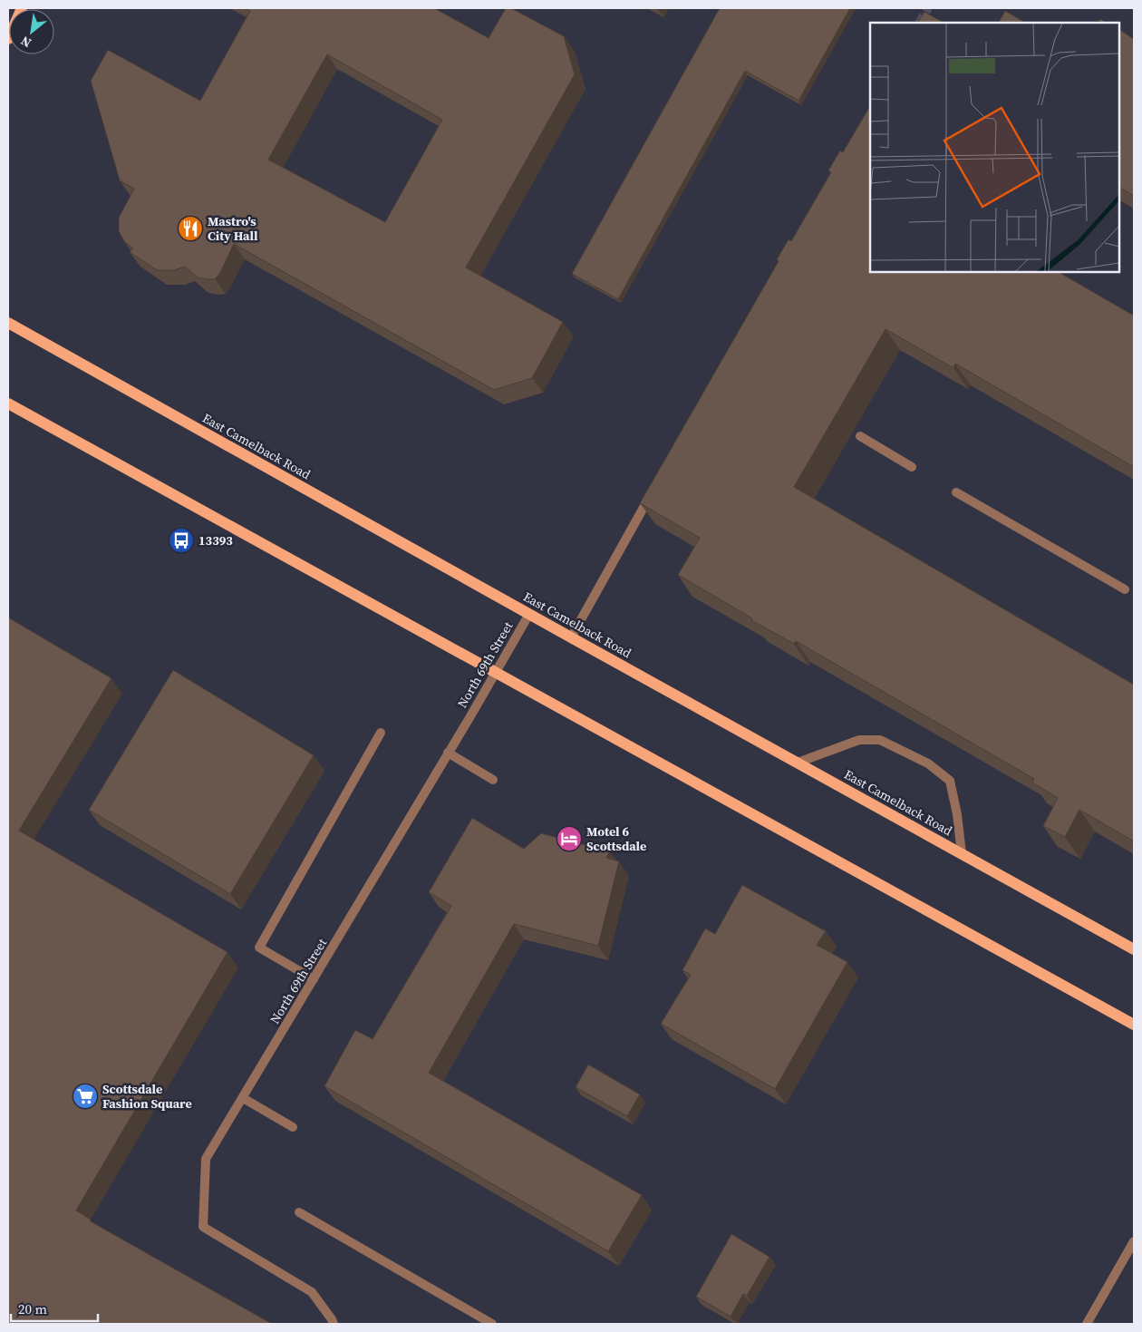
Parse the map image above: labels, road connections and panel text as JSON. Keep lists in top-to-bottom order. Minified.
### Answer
{"streets":{"main road":["East Camelback Road"],"street":["North 69th Street"]},"crossings":[["East Camelback Road","North 69th Street"]],"places":{"restaurant":["Mastro's City Hall"],"bus stop":["13393"],"hotel":["Motel 6 Scottsdale"],"supermarket":["Scottsdale Fashion Square"]},"scale_bar":"20 m","north":"bottom left"}
